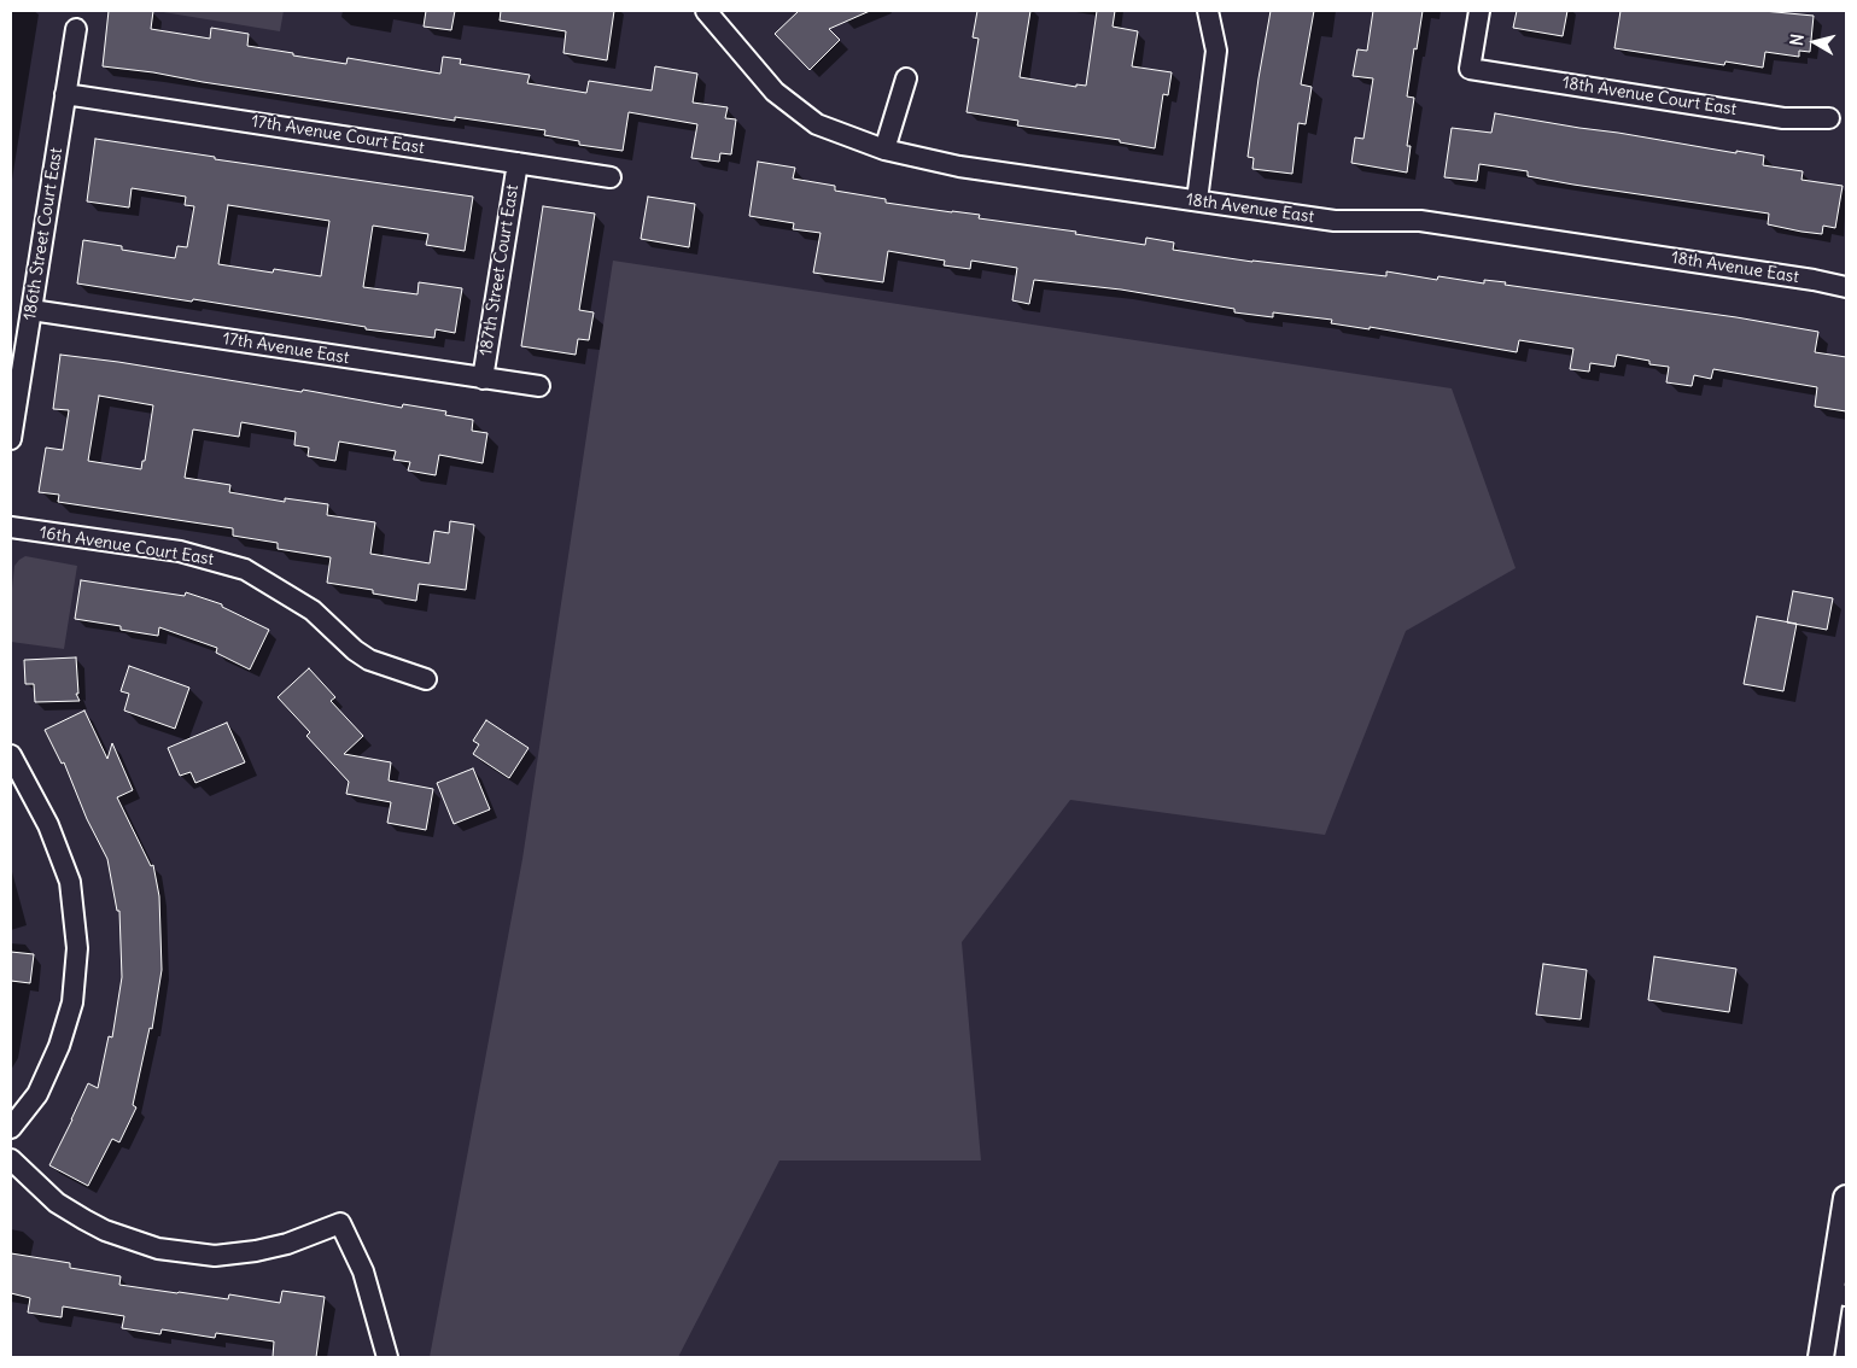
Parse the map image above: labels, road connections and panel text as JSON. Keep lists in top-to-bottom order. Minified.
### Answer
{"streets":{"street":["18th Avenue Court East","17th Avenue Court East","18th Avenue East","186th Street Court East","187th Street Court East","17th Avenue East","16th Avenue Court East"]},"crossings":[["17th Avenue Court East","186th Street Court East"],["17th Avenue Court East","187th Street Court East"],["186th Street Court East","17th Avenue East"],["187th Street Court East","17th Avenue East"]],"north":"left"}
